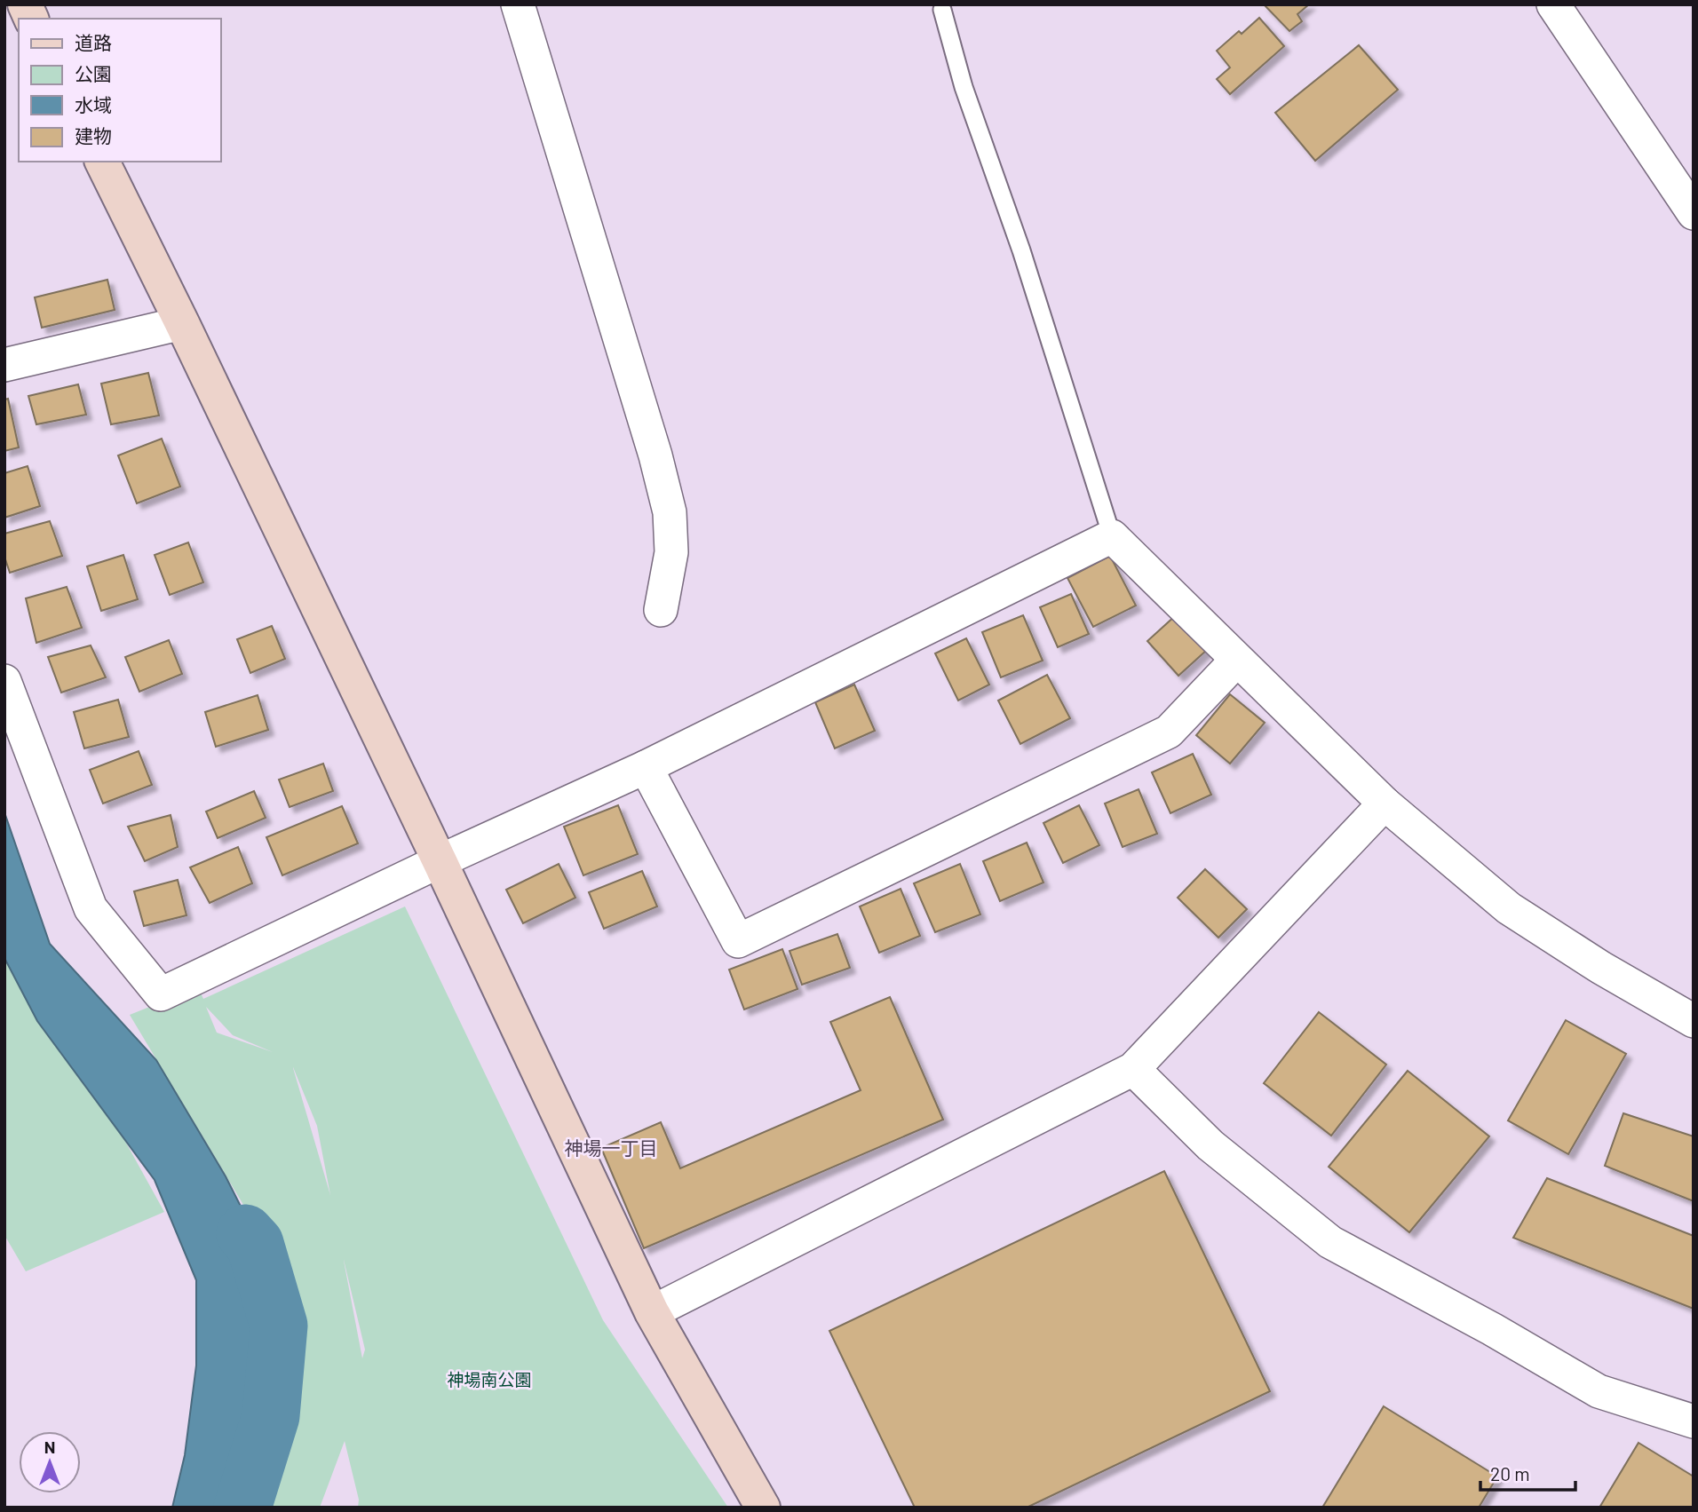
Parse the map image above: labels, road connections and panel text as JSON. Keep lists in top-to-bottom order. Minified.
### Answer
{"districts":["神場一丁目"],"parks":["神場南公園"],"legend":["道路","公園","水域","建物"],"scale_bar":"20 m","north":"top"}
